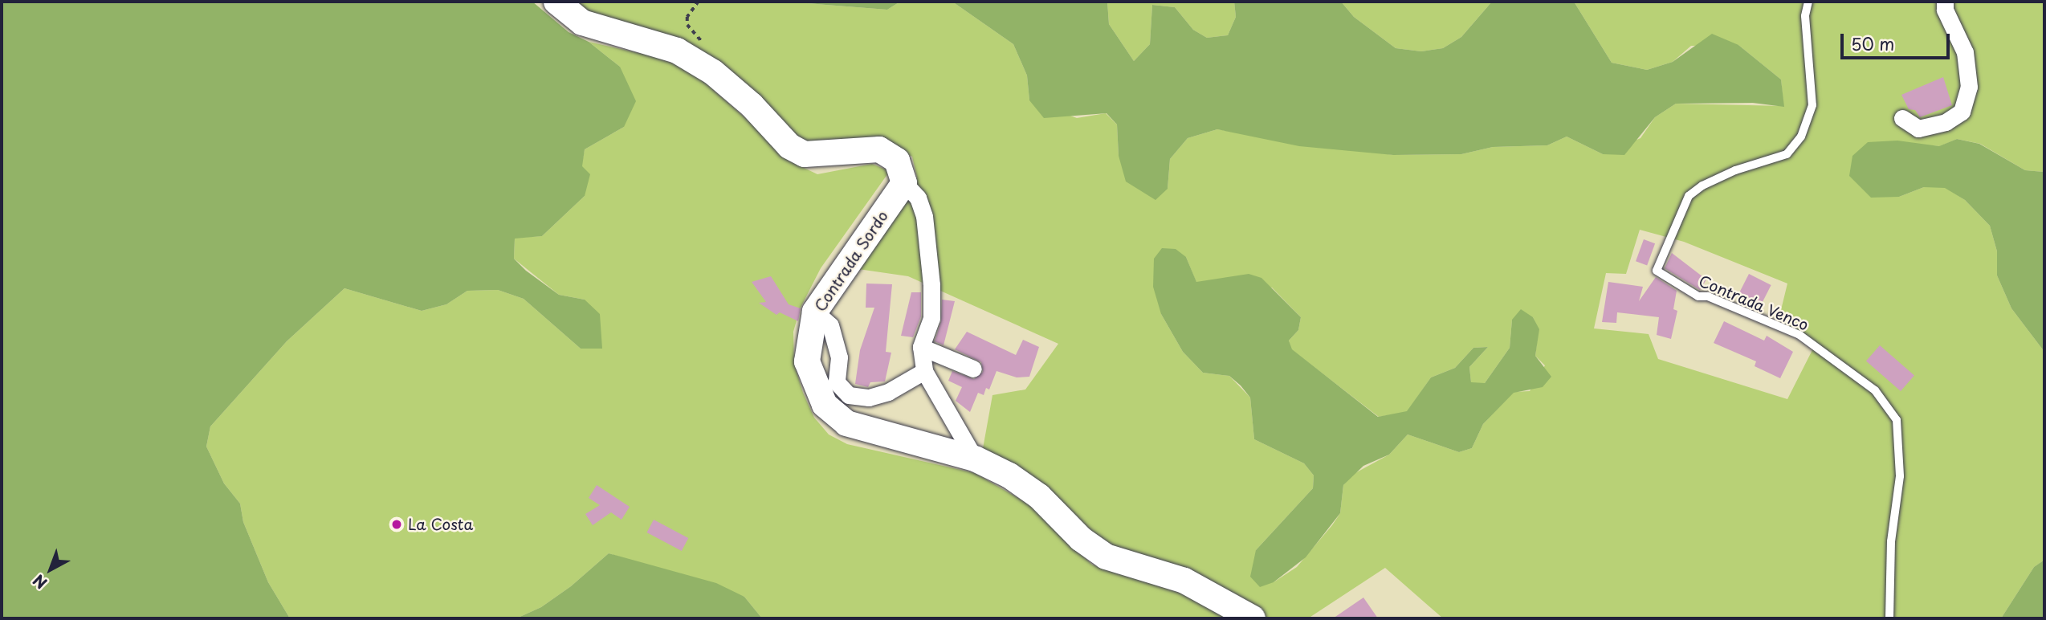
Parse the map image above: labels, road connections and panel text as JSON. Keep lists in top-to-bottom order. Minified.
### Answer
{"streets":{"street":["Contrada Sordo"],"lane":["Contrada Venco"]},"places":["La Costa"],"scale_bar":"50 m","north":"bottom left"}
